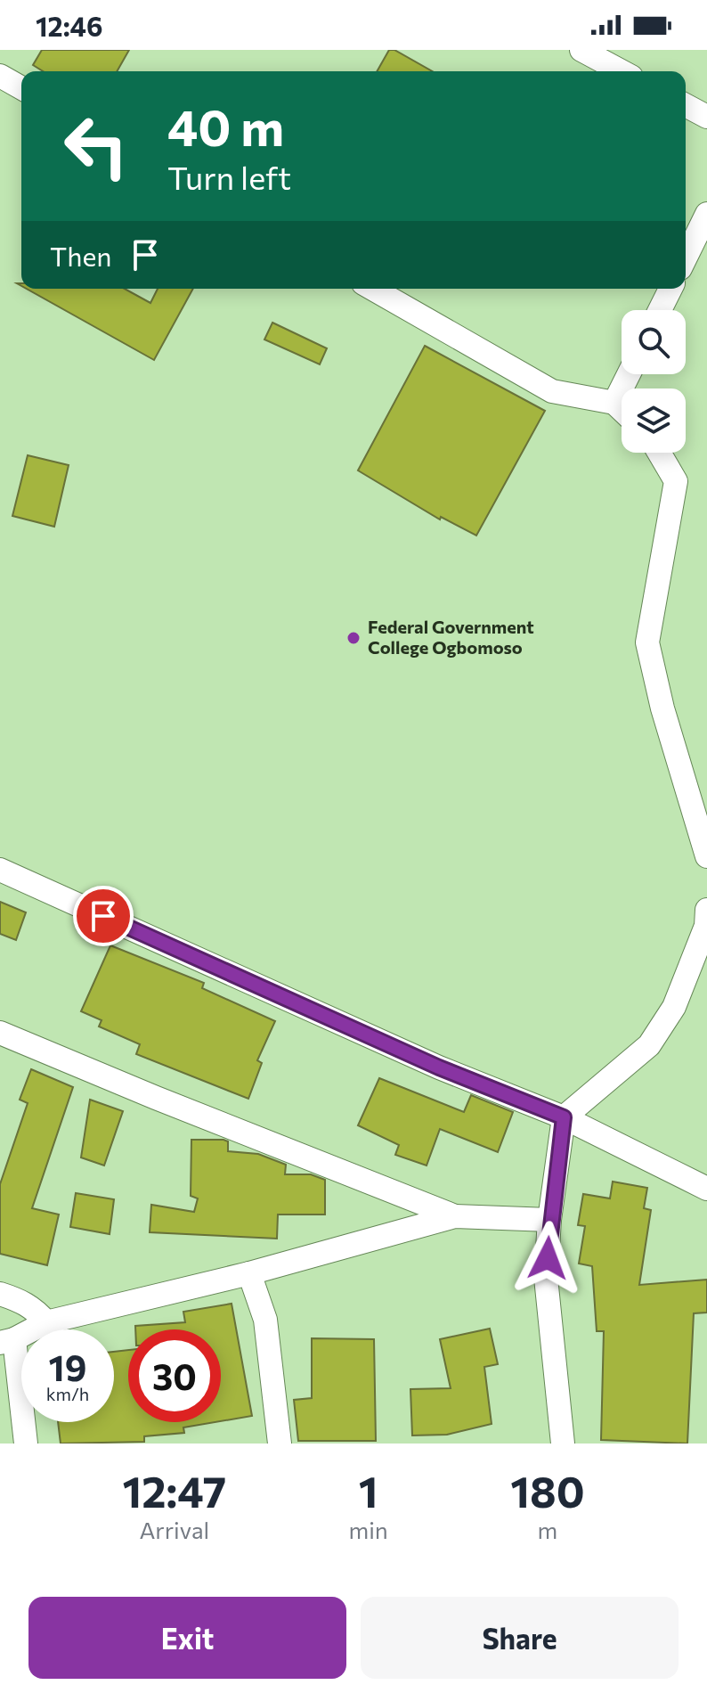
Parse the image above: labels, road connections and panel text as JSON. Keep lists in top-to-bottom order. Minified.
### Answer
{"places":["Federal Government College Ogbomoso"],"page":{"status":"12:46","turn":["40 m","Turn left"],"then":"Then","speed":"19 km/h","limit":"30","eta":["12:47","Arrival","1","min","180","m"],"buttons":["Exit","Share"]}}
